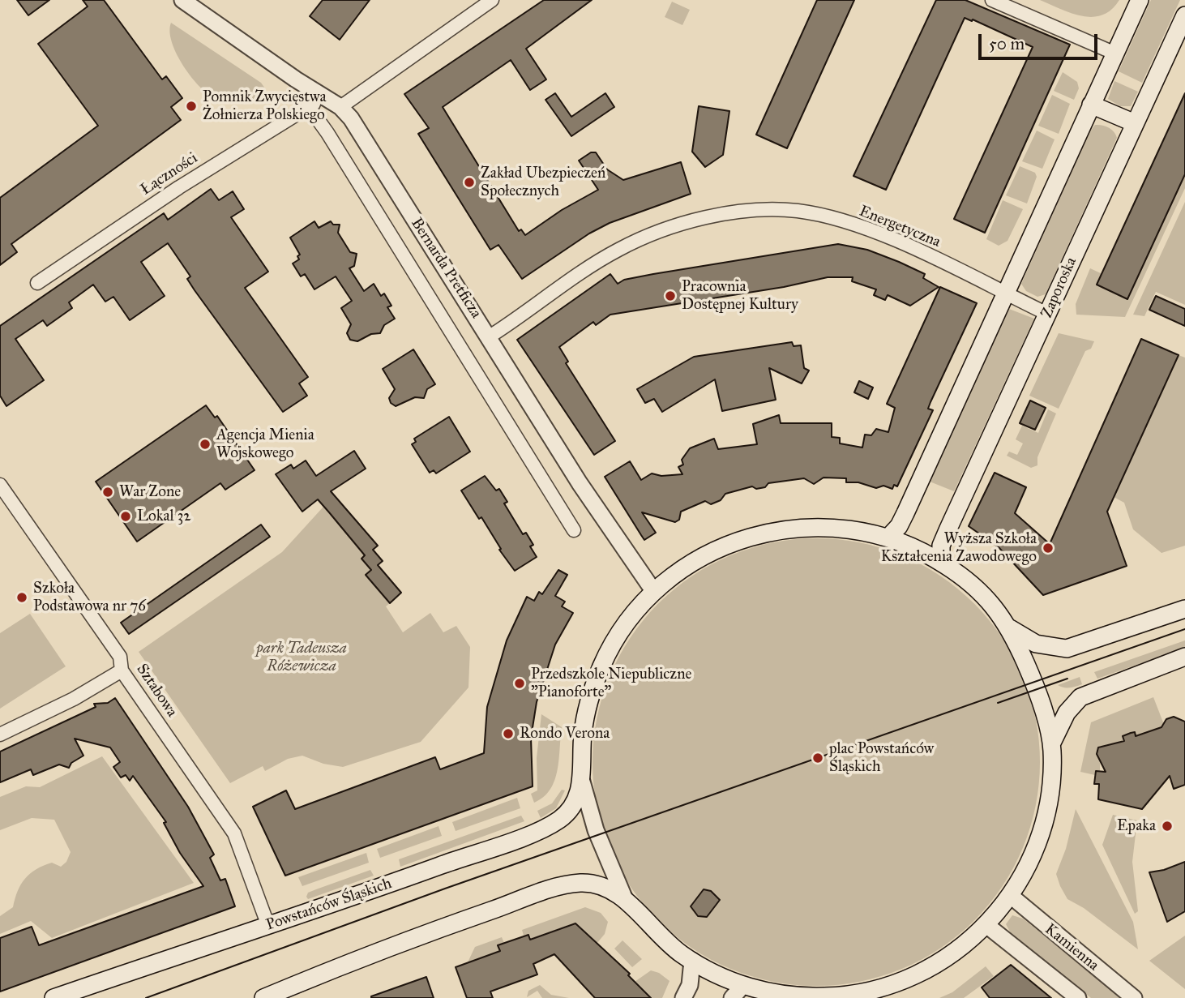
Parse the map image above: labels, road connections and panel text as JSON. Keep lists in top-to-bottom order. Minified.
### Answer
{"streets":{"main road":["Zaporoska","Powstańców Śląskich"],"street":["Łączności","Energetyczna","Bernarda Pretficza","Sztabowa","Kamienna"]},"crossings":[["Łączności","Bernarda Pretficza"],["Energetyczna","Bernarda Pretficza"],["Energetyczna","Zaporoska"],["Sztabowa","Powstańców Śląskich"]],"parks":["park Tadeusza Różewicza"],"places":["Pomnik Zwycięstwa Żołnierza Polskiego","Zakład Ubezpieczeń Społecznych","Pracownia Dostępnej Kultury","Agencja Mienia Wojskowego","War Zone","Lokal 32","Wyższa Szkoła Kształcenia Zawodowego","Szkoła Podstawowa nr 76","Przedszkole Niepubliczne \"Pianoforte\"","Rondo Verona","plac Powstańców Śląskich","Epaka"],"scale_bar":"50 m"}
